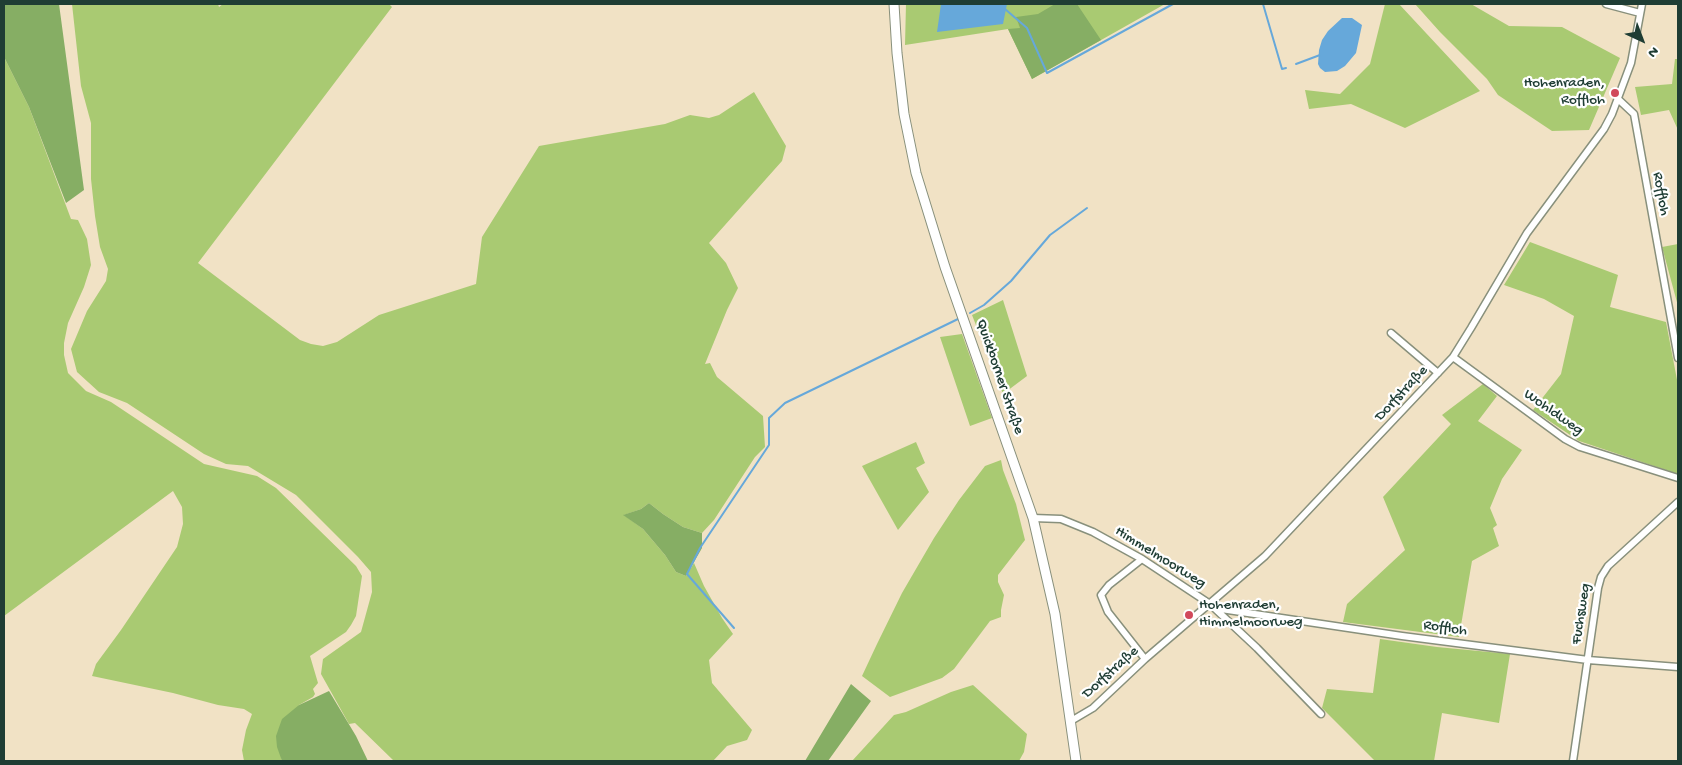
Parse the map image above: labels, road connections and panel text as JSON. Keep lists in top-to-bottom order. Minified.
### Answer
{"streets":{"main road":["Quickborner Straße"],"street":["Roffloh","Dorfstraße","Wohldweg","Himmelmoorweg","Fuchsweg"]},"crossings":[["Roffloh","Dorfstraße"],["Roffloh","Himmelmoorweg"],["Roffloh","Fuchsweg"],["Quickborner Straße","Dorfstraße"],["Quickborner Straße","Himmelmoorweg"],["Dorfstraße","Wohldweg"],["Dorfstraße","Himmelmoorweg"]],"places":["Hohenraden, Roffloh","Hohenraden, Himmelmoorweg"],"north":"bottom right"}
